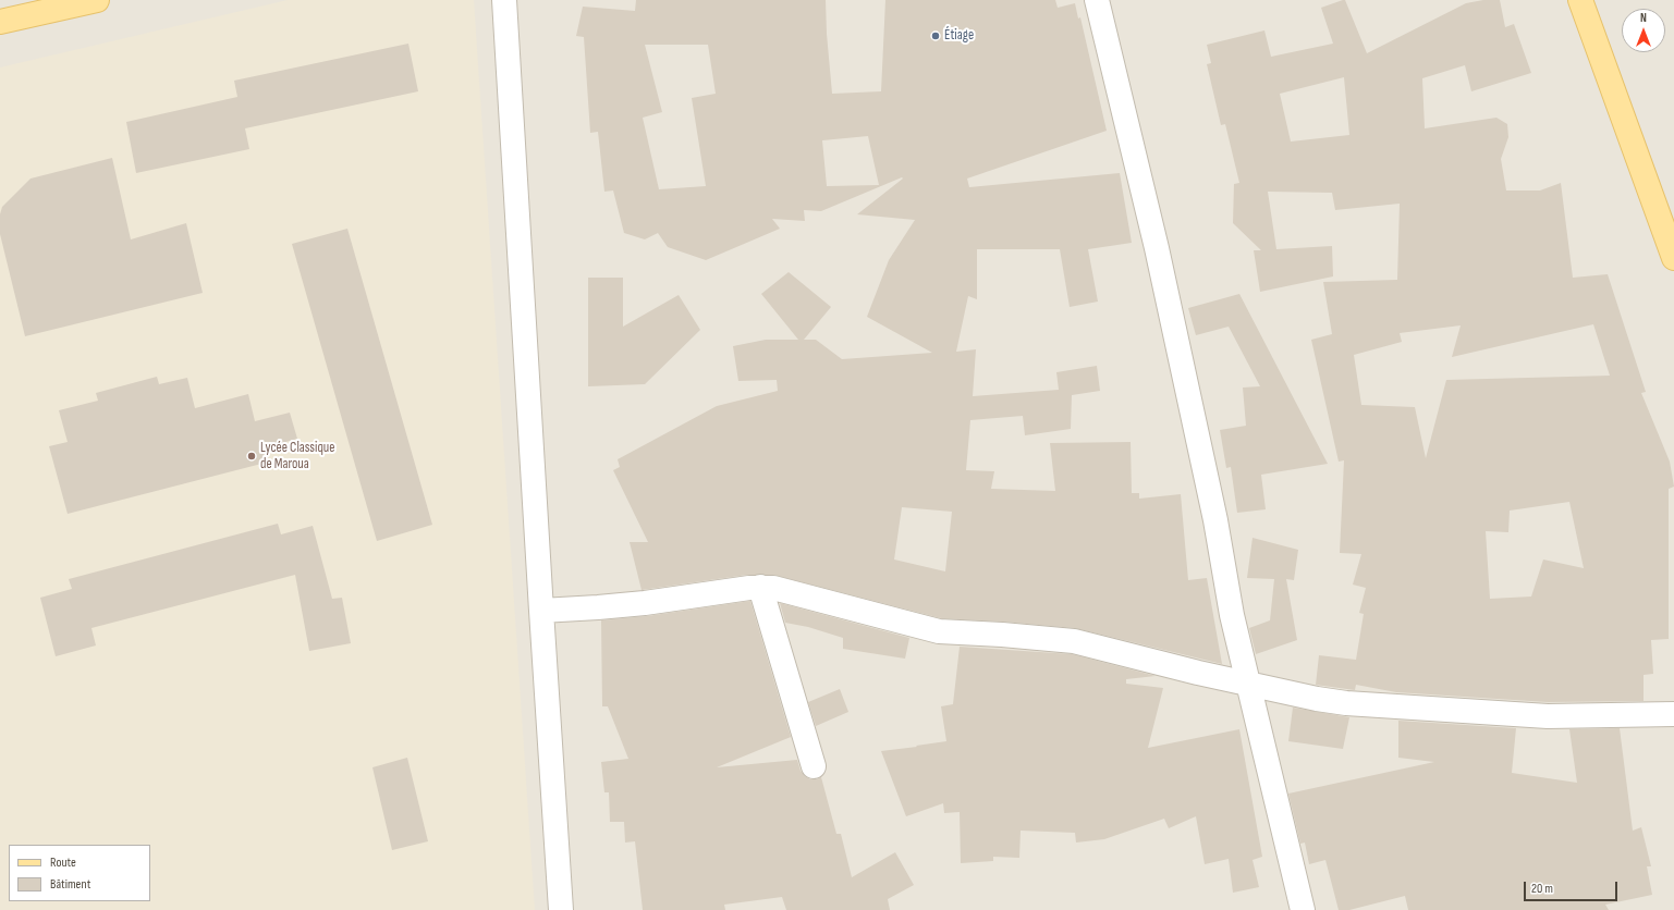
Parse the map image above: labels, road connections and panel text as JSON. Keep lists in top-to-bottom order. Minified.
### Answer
{"places":["Étiage","Lycée Classique de Maroua"],"legend":["Route","Bâtiment"],"scale_bar":"20 m","north":"top"}
